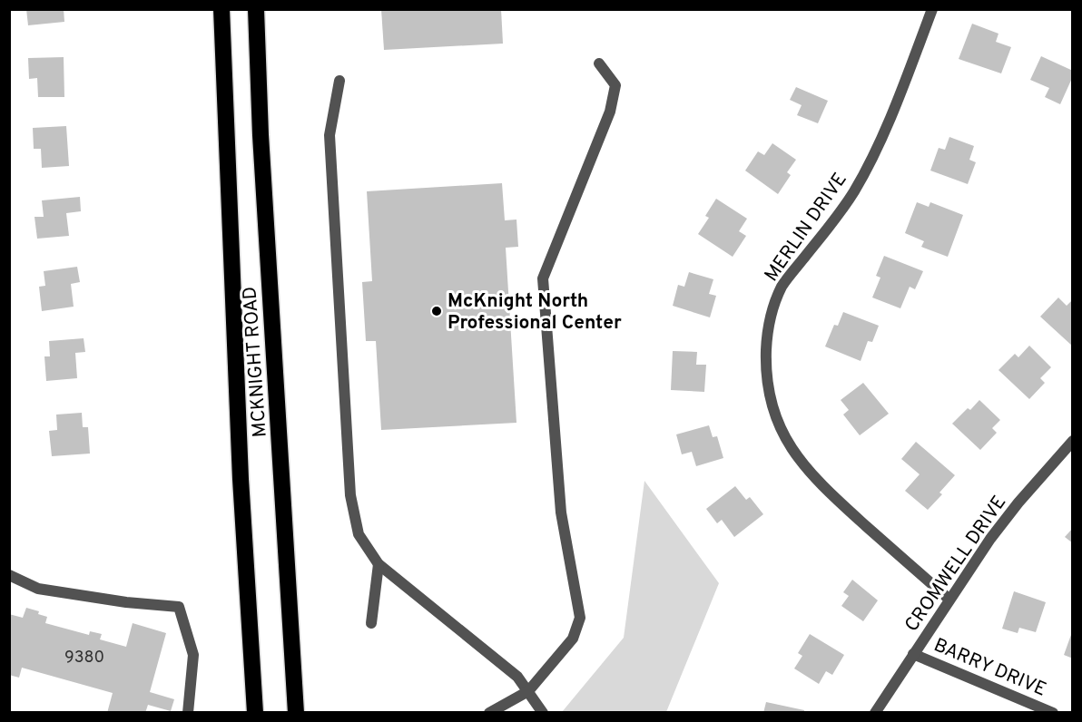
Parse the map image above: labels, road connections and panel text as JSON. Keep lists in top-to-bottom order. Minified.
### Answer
{"streets":{"highway":["MCKNIGHT ROAD"],"street":["MERLIN DRIVE","CROMWELL DRIVE","BARRY DRIVE"]},"crossings":[["MERLIN DRIVE","CROMWELL DRIVE"],["CROMWELL DRIVE","BARRY DRIVE"]],"places":["McKnight North Professional Center"],"house_numbers":["9380"]}
